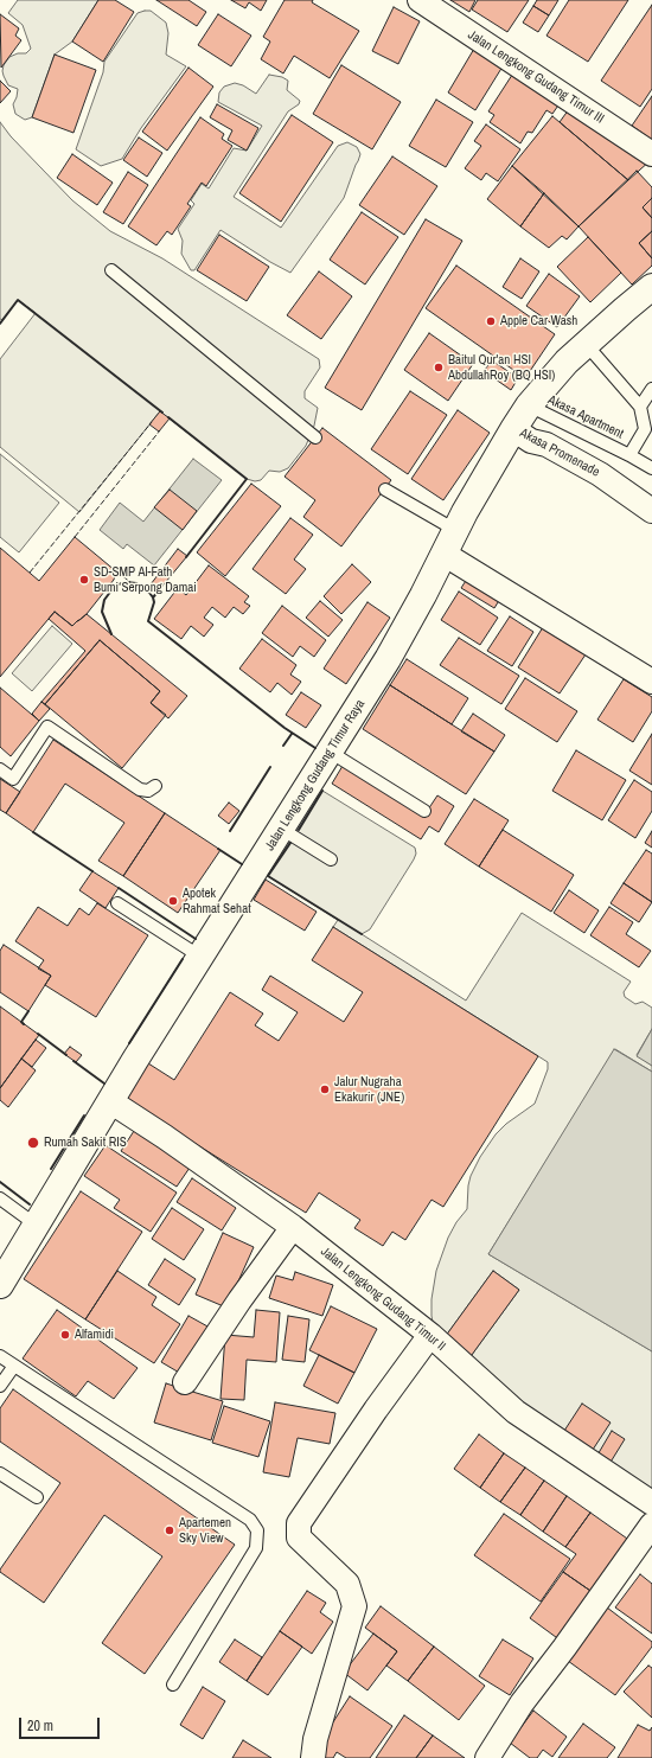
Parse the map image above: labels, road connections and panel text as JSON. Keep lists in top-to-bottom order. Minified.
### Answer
{"streets":{"street":["Jalan Lengkong Gudang Timur III","Akasa Promenade","Jalan Lengkong Gudang Timur Raya","Jalan Lengkong Gudang Timur II"],"lane":["Akasa Apartment"]},"crossings":[["Akasa Apartment","Jalan Lengkong Gudang Timur Raya"],["Akasa Promenade","Jalan Lengkong Gudang Timur Raya"],["Jalan Lengkong Gudang Timur Raya","Jalan Lengkong Gudang Timur II"]],"places":["Apple Car Wash","Baitul Qur'an HSI AbdullahRoy (BQ HSI)","SD-SMP Al-Fath Bumi Serpong Damai","Apotek Rahmat Sehat","Jalur Nugraha Ekakurir (JNE)","Rumah Sakit RIS","Alfamidi","Apartemen Sky View"],"scale_bar":"20 m"}
